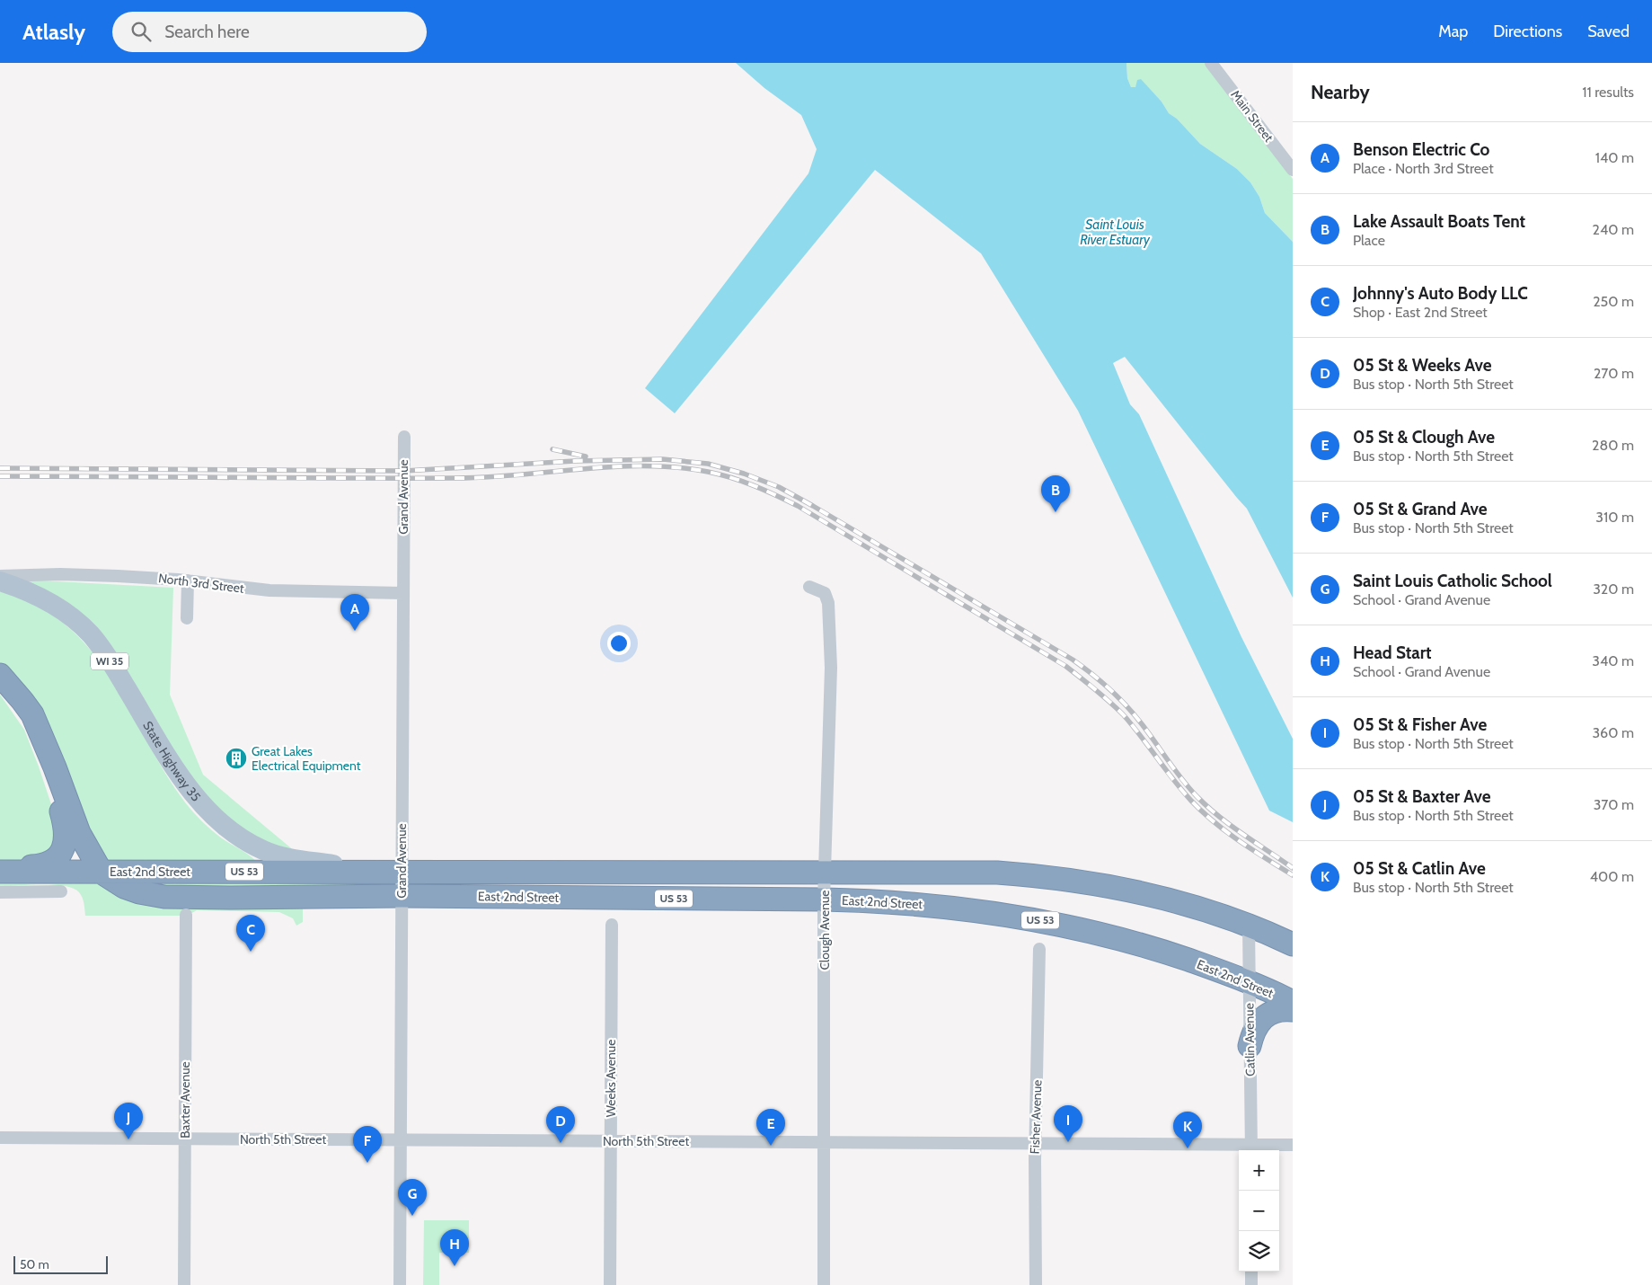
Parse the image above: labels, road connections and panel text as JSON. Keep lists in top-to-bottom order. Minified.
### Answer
{"streets":{"highway":["East 2nd Street","US 53"],"main road":["WI 35","State Highway 35"],"street":["Main Street","Grand Avenue","North 3rd Street","Clough Avenue","Catlin Avenue","Weeks Avenue","Baxter Avenue","Fisher Avenue","North 5th Street"]},"crossings":[["Grand Avenue","North 3rd Street"],["Grand Avenue","State Highway 35"],["Grand Avenue","East 2nd Street"],["Grand Avenue","North 5th Street"],["State Highway 35","East 2nd Street"],["East 2nd Street","US 53"],["East 2nd Street","Clough Avenue"],["East 2nd Street","Catlin Avenue"],["Clough Avenue","North 5th Street"],["Catlin Avenue","North 5th Street"],["Weeks Avenue","North 5th Street"],["Baxter Avenue","North 5th Street"],["Fisher Avenue","North 5th Street"]],"water":["Saint Louis River Estuary"],"places":{"building":["Great Lakes Electrical Equipment"]},"scale_bar":"50 m","page":{"header":"Atlasly","search":"Search here","nav":["Map","Directions","Saved"],"heading":["Nearby","11 results"],"list":[{"mark":"A","name":"Benson Electric Co","note":"Place · North 3rd Street","value":"140 m"},{"mark":"B","name":"Lake Assault Boats Tent","note":"Place","value":"240 m"},{"mark":"C","name":"Johnny's Auto Body LLC","note":"Shop · East 2nd Street","value":"250 m"},{"mark":"D","name":"05 St & Weeks Ave","note":"Bus stop · North 5th Street","value":"270 m"},{"mark":"E","name":"05 St & Clough Ave","note":"Bus stop · North 5th Street","value":"280 m"},{"mark":"F","name":"05 St & Grand Ave","note":"Bus stop · North 5th Street","value":"310 m"},{"mark":"G","name":"Saint Louis Catholic School","note":"School · Grand Avenue","value":"320 m"},{"mark":"H","name":"Head Start","note":"School · Grand Avenue","value":"340 m"},{"mark":"I","name":"05 St & Fisher Ave","note":"Bus stop · North 5th Street","value":"360 m"},{"mark":"J","name":"05 St & Baxter Ave","note":"Bus stop · North 5th Street","value":"370 m"},{"mark":"K","name":"05 St & Catlin Ave","note":"Bus stop · North 5th Street","value":"400 m"}],"pins":["B","A","C","J","I","D","E","K","F","G","H"],"map_buttons":["+","−"],"scale":"50 m"}}
